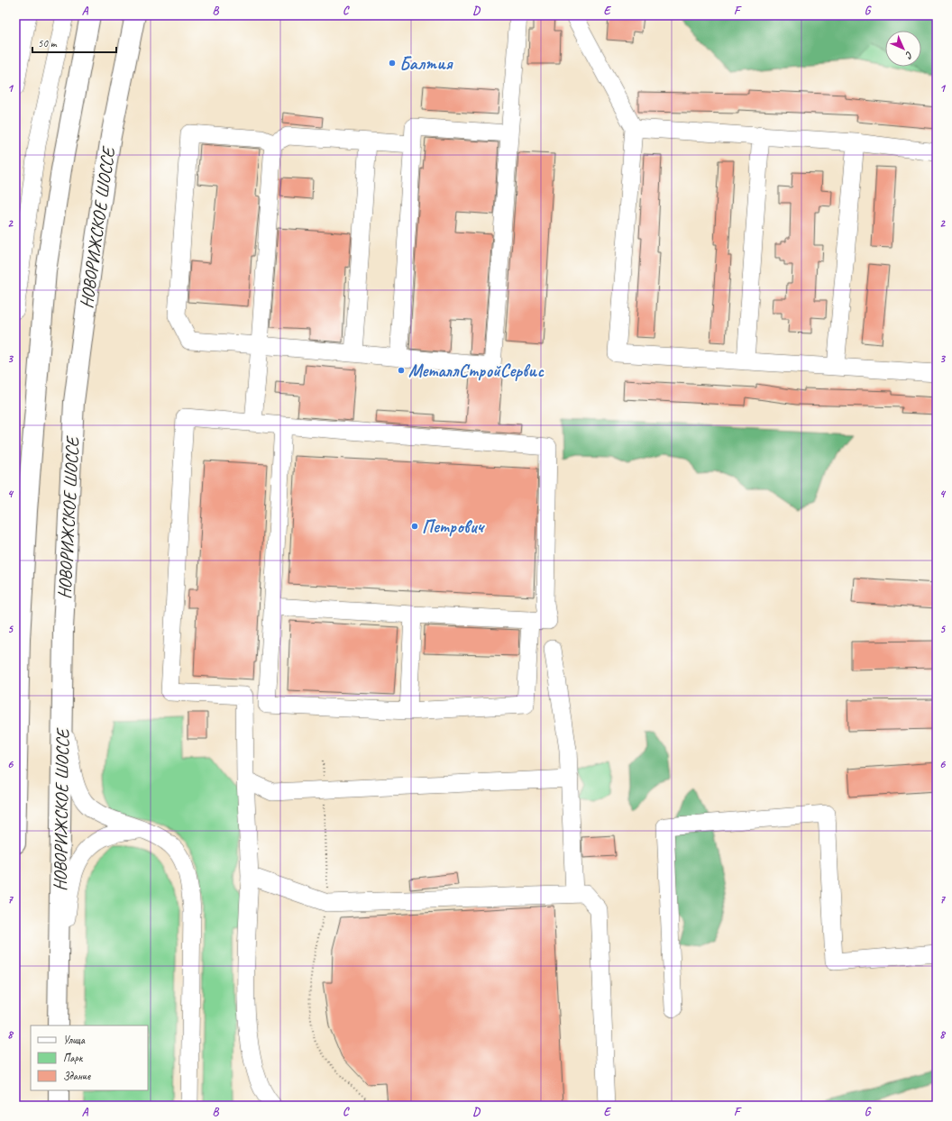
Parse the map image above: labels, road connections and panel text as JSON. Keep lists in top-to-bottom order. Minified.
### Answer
{"streets":{"highway":["НОВОРИЖСКОЕ ШОССЕ"]},"places":["Балтия","МеталлСтройСервис","Петрович"],"legend":["Улица","Парк","Здание"],"scale_bar":"50 m","north":"bottom right","grid":{"columns":["A","B","C","D","E","F","G"],"rows":["1","2","3","4","5","6","7","8"]}}
